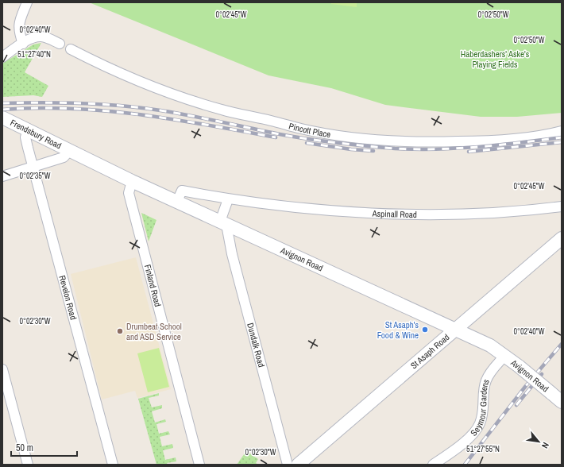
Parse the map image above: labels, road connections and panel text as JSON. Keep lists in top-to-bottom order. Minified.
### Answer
{"streets":{"street":["Pincott Place","Frendsbury Road","Aspinall Road","Avignon Road","Finland Road","Revelon Road","Dundalk Road","St Asaph Road","Seymour Gardens"]},"crossings":[["Frendsbury Road","Avignon Road"],["Frendsbury Road","Revelon Road"],["Aspinall Road","Avignon Road"],["Avignon Road","Finland Road"],["Avignon Road","Dundalk Road"],["Avignon Road","St Asaph Road"],["Avignon Road","Seymour Gardens"]],"parks":["Haberdashers' Aske's Playing Fields"],"places":["St Asaph's Food & Wine","Drumbeat School and ASD Service"],"scale_bar":"50 m","north":"bottom right","coordinates":["0°02'50\"W","0°02'45\"W","0°02'40\"W","51°27'40\"N","0°02'35\"W","0°02'30\"W","51°27'55\"N"]}
